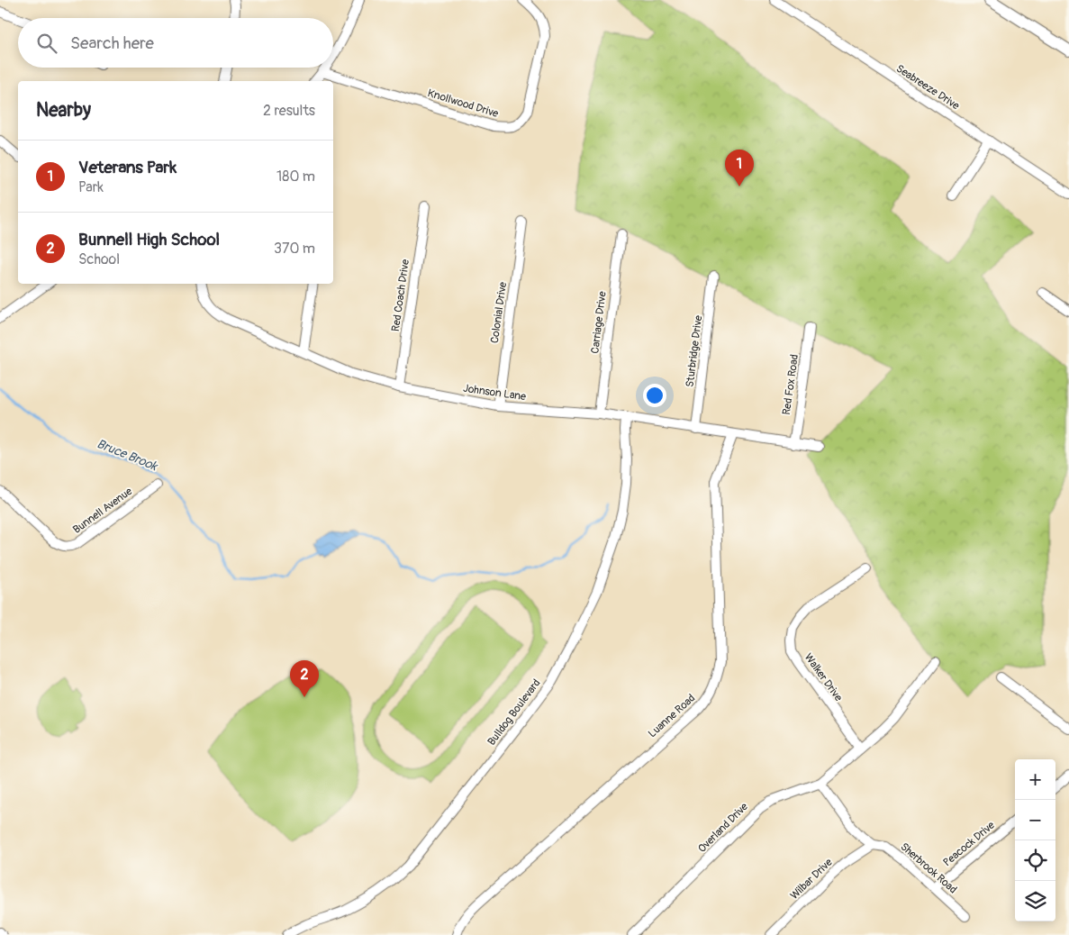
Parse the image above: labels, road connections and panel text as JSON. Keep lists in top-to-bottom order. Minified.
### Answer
{"streets":{"street":["Seabreeze Drive","Knollwood Drive","Red Coach Drive","Colonial Drive","Carriage Drive","Sturbridge Drive","Red Fox Road","Johnson Lane","Bunnell Avenue","Walker Drive","Bulldog Boulevard","Luanne Road","Overland Drive","Peacock Drive","Sherbrook Road","Wilbar Drive"]},"crossings":[["Red Coach Drive","Johnson Lane"],["Colonial Drive","Johnson Lane"],["Carriage Drive","Johnson Lane"],["Sturbridge Drive","Johnson Lane"],["Red Fox Road","Johnson Lane"],["Johnson Lane","Bulldog Boulevard"],["Johnson Lane","Luanne Road"],["Walker Drive","Overland Drive"],["Overland Drive","Sherbrook Road"],["Peacock Drive","Sherbrook Road"],["Sherbrook Road","Wilbar Drive"]],"water":["Bruce Brook"],"page":{"search":"Search here","heading":["Nearby","2 results"],"list":[{"mark":"1","name":"Veterans Park","note":"Park","value":"180 m"},{"mark":"2","name":"Bunnell High School","note":"School","value":"370 m"}],"pins":["1","2"],"map_buttons":["+","−"]}}
